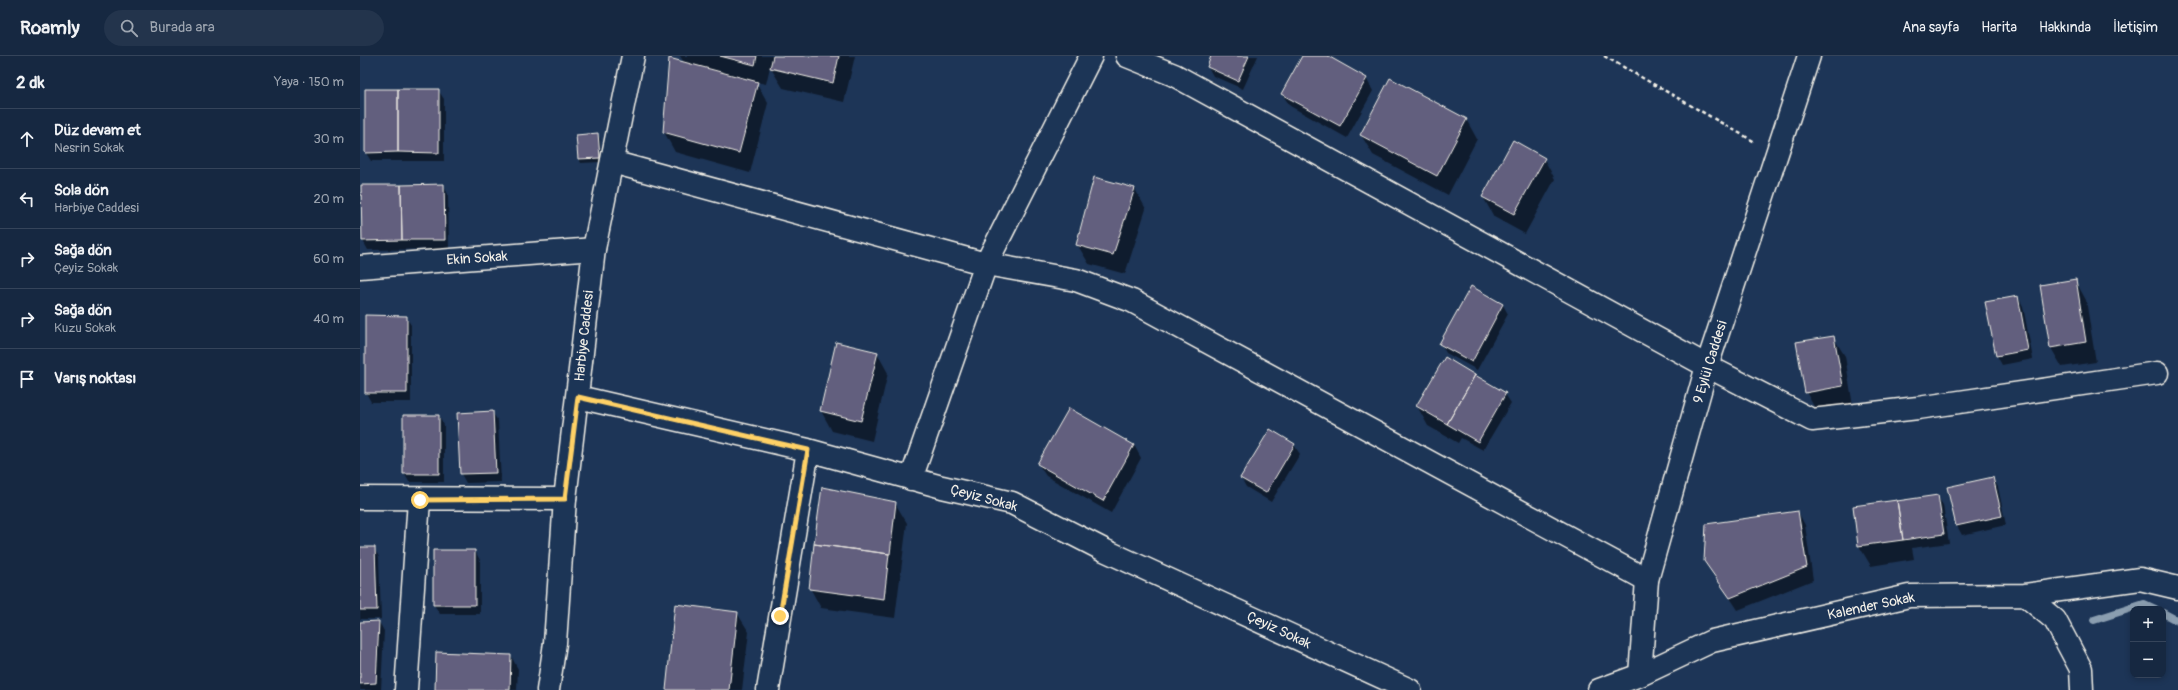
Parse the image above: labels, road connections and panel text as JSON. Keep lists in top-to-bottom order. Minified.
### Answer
{"streets":{"street":["Ekin Sokak","Harbiye Caddesi","9 Eylül Caddesi","Çeyiz Sokak","Kalender Sokak"]},"crossings":[["Ekin Sokak","Harbiye Caddesi"],["Harbiye Caddesi","Çeyiz Sokak"],["9 Eylül Caddesi","Kalender Sokak"]],"page":{"header":"Roamly","search":"Burada ara","nav":["Ana sayfa","Harita","Hakkında","İletişim"],"heading":["2 dk","Yaya · 150 m"],"list":[["Düz devam et","Nesrin Sokak","30 m"],["Sola dön","Harbiye Caddesi","20 m"],["Sağa dön","Çeyiz Sokak","60 m"],["Sağa dön","Kuzu Sokak","40 m"],"Varış noktası"],"map_buttons":["+","−"]}}
